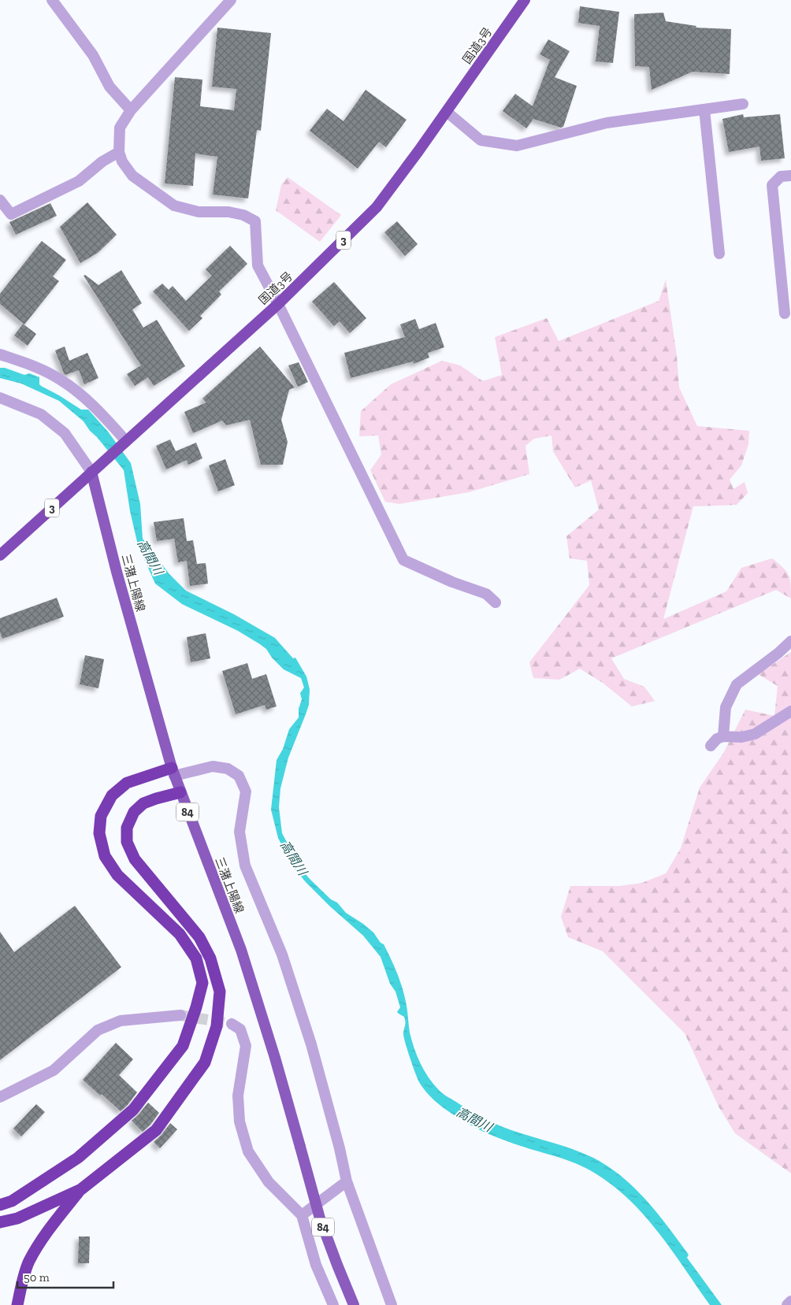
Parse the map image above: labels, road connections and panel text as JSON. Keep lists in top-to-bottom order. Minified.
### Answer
{"streets":{"highway":["国道3号","3"],"main road":["三潴上陽線","84"]},"crossings":[["国道3号","三潴上陽線"]],"water":["高間川"],"scale_bar":"50 m"}
